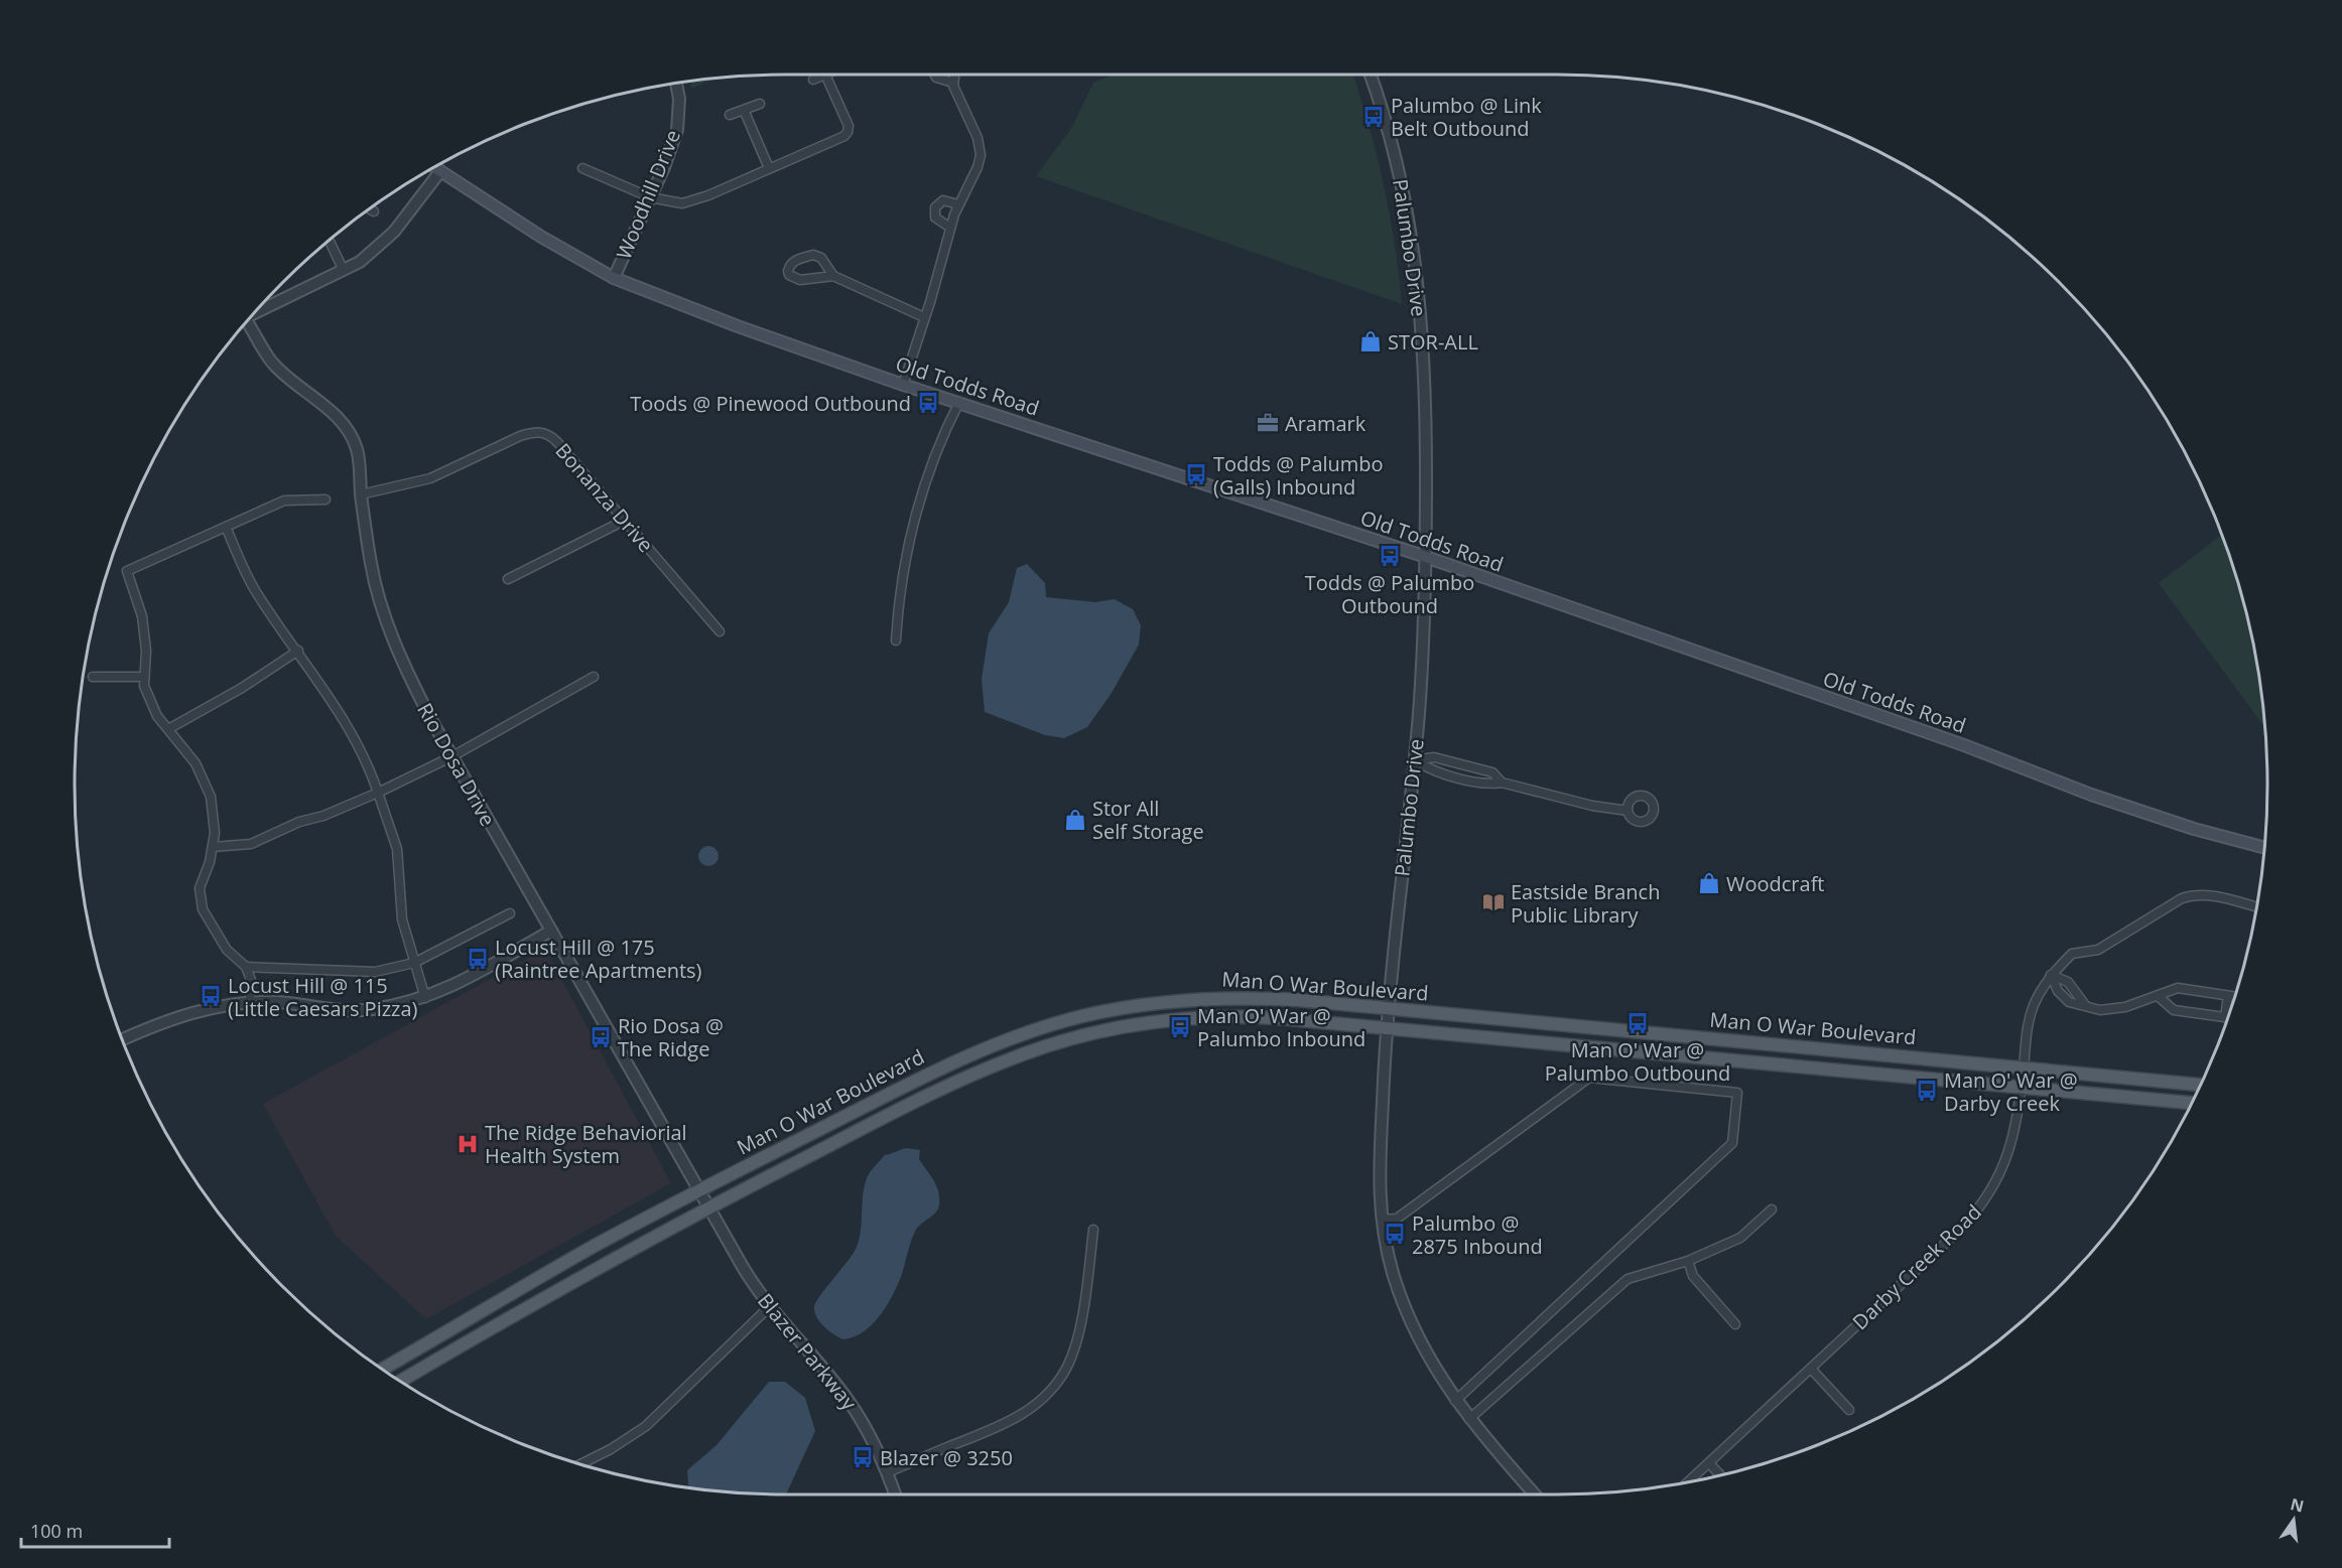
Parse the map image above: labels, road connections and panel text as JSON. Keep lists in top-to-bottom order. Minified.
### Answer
{"streets":{"main road":["Old Todds Road","Man O War Boulevard"],"street":["Woodhill Drive","Palumbo Drive","Bonanza Drive","Rio Dosa Drive","Darby Creek Road","Blazer Parkway"]},"crossings":[["Woodhill Drive","Old Todds Road"],["Palumbo Drive","Old Todds Road"],["Palumbo Drive","Man O War Boulevard"],["Bonanza Drive","Rio Dosa Drive"],["Rio Dosa Drive","Man O War Boulevard"],["Rio Dosa Drive","Blazer Parkway"],["Man O War Boulevard","Darby Creek Road"],["Man O War Boulevard","Blazer Parkway"]],"places":{"bus stop":["Palumbo @ Link Belt Outbound","Toods @ Pinewood Outbound","Todds @ Palumbo (Galls) Inbound","Todds @ Palumbo Outbound","Locust Hill @ 175 (Raintree Apartments)","Locust Hill @ 115 (Little Caesars Pizza)","Man O' War @ Palumbo Outbound","Man O' War @ Palumbo Inbound","Rio Dosa @ The Ridge","Man O' War @ Darby Creek","Palumbo @ 2875 Inbound","Blazer @ 3250"],"shop":["STOR-ALL","Stor All Self Storage","Woodcraft"],"office":["Aramark"],"library":["Eastside Branch Public Library"],"hospital":["The Ridge Behaviorial Health System"]},"scale_bar":"100 m","north":"top"}
